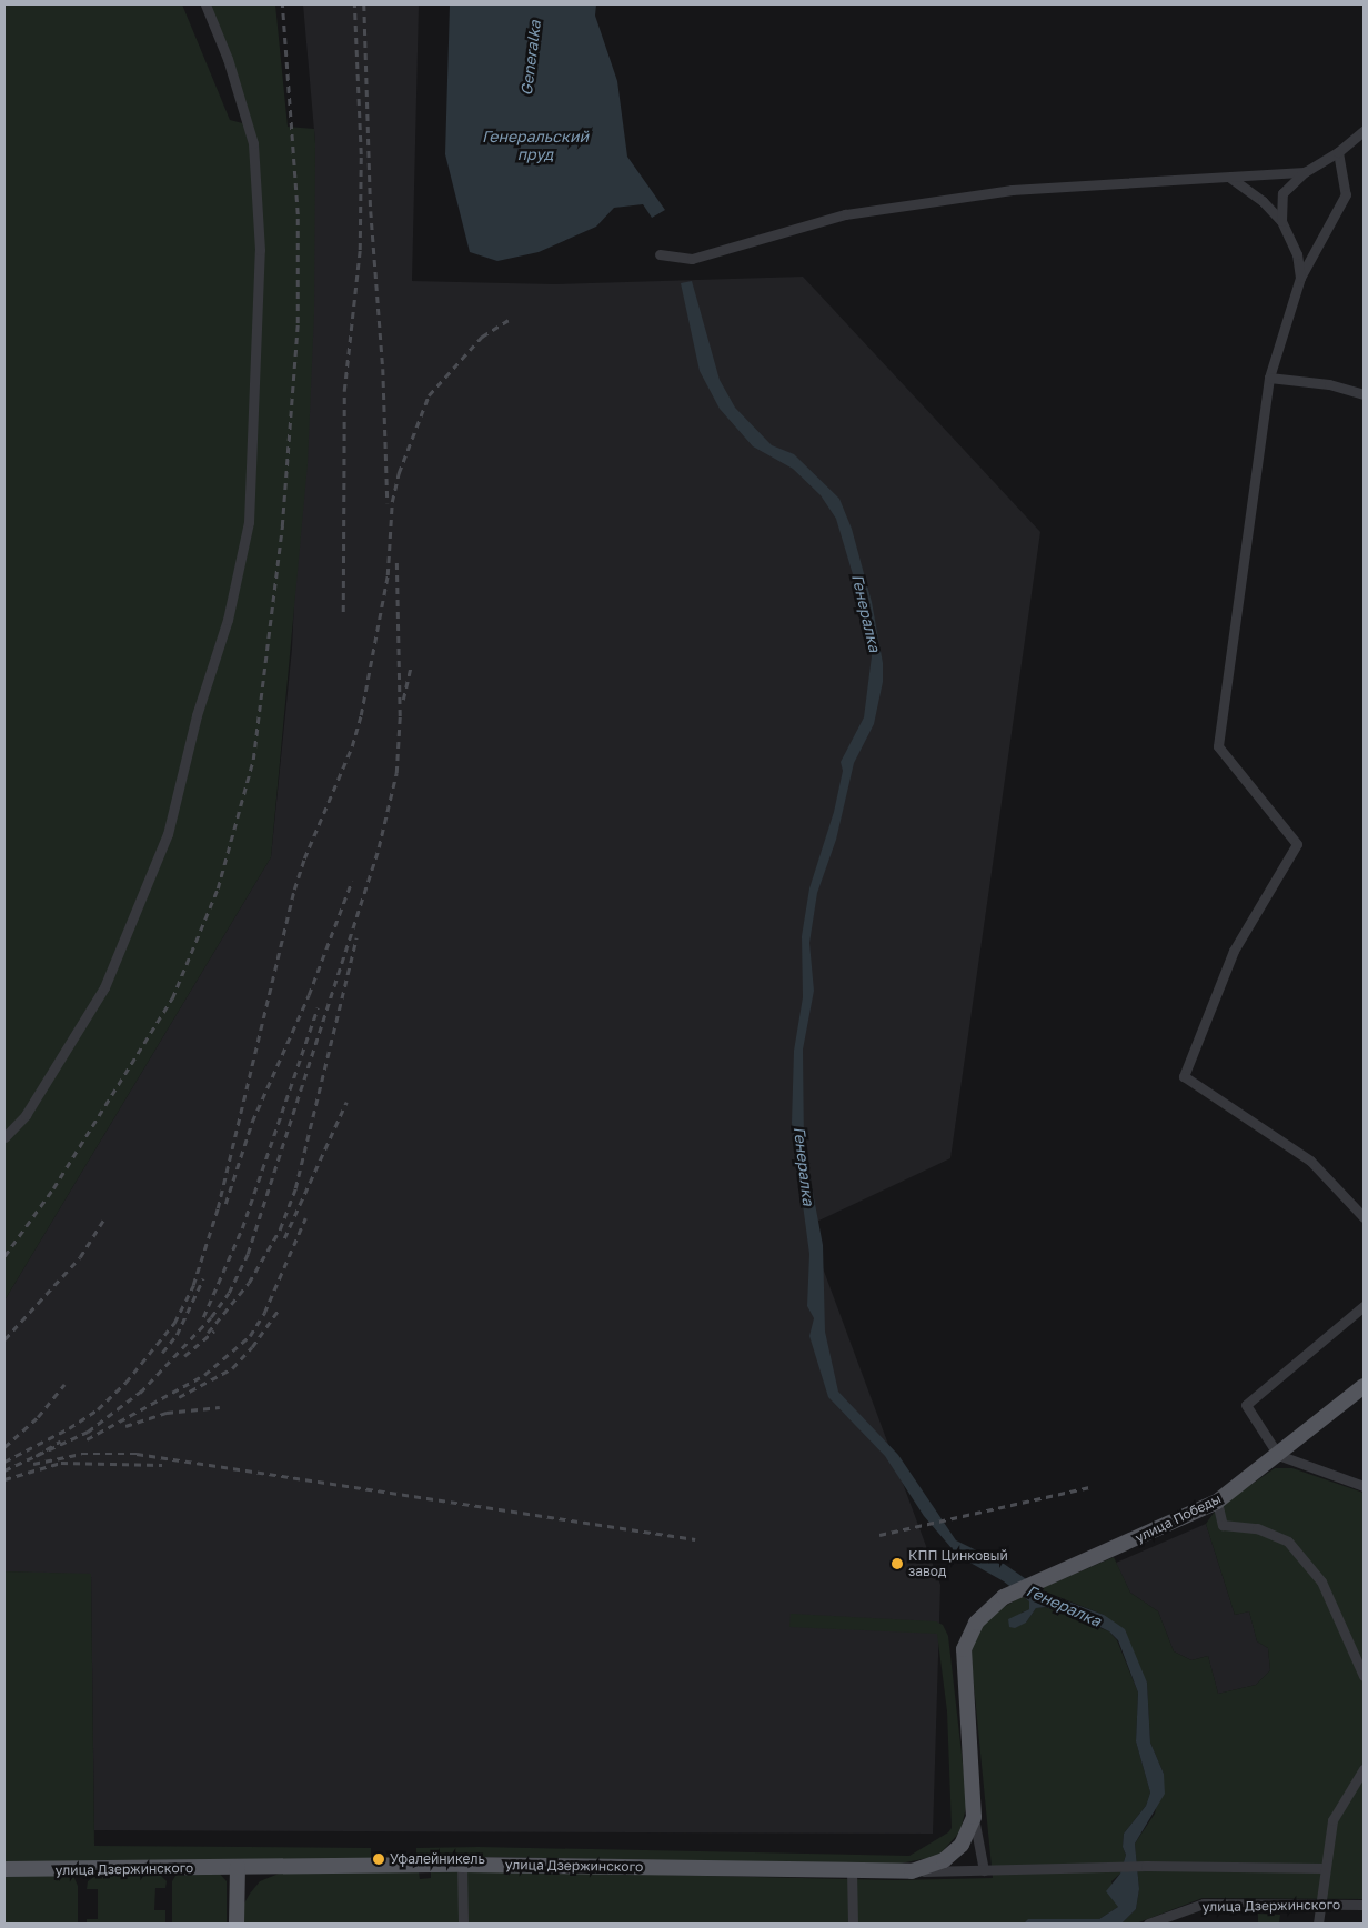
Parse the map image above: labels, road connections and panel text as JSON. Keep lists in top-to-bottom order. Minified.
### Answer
{"streets":{"main road":["улица Победы","улица Дзержинского"]},"water":["Generalka","Генеральский пруд","Генералка"],"places":["КПП Цинковый завод","Уфалейникель"]}
